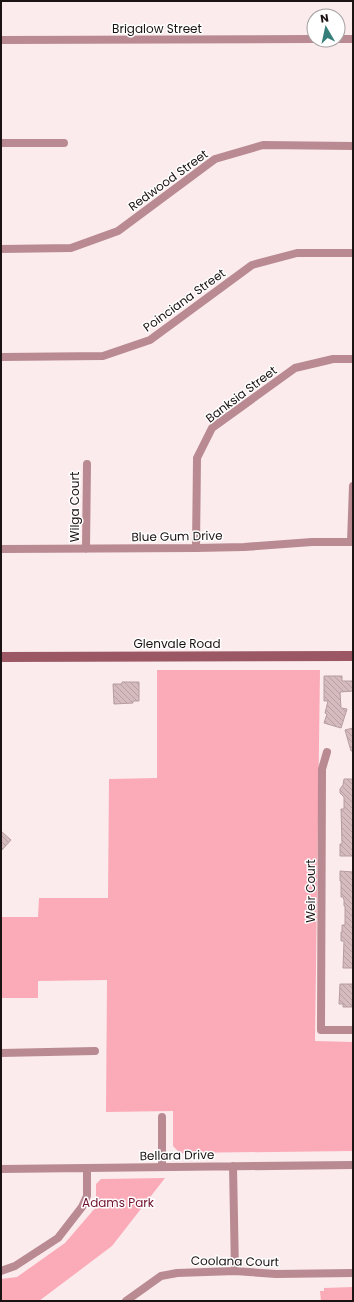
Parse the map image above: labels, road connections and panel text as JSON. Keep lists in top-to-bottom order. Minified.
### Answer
{"streets":{"street":["Brigalow Street","Redwood Street","Poinciana Street","Banksia Street","Wilga Court","Blue Gum Drive","Glenvale Road","Weir Court","Bellara Drive","Coolana Court"]},"crossings":[["Banksia Street","Blue Gum Drive"],["Wilga Court","Blue Gum Drive"]],"parks":["Adams Park"],"north":"top"}
